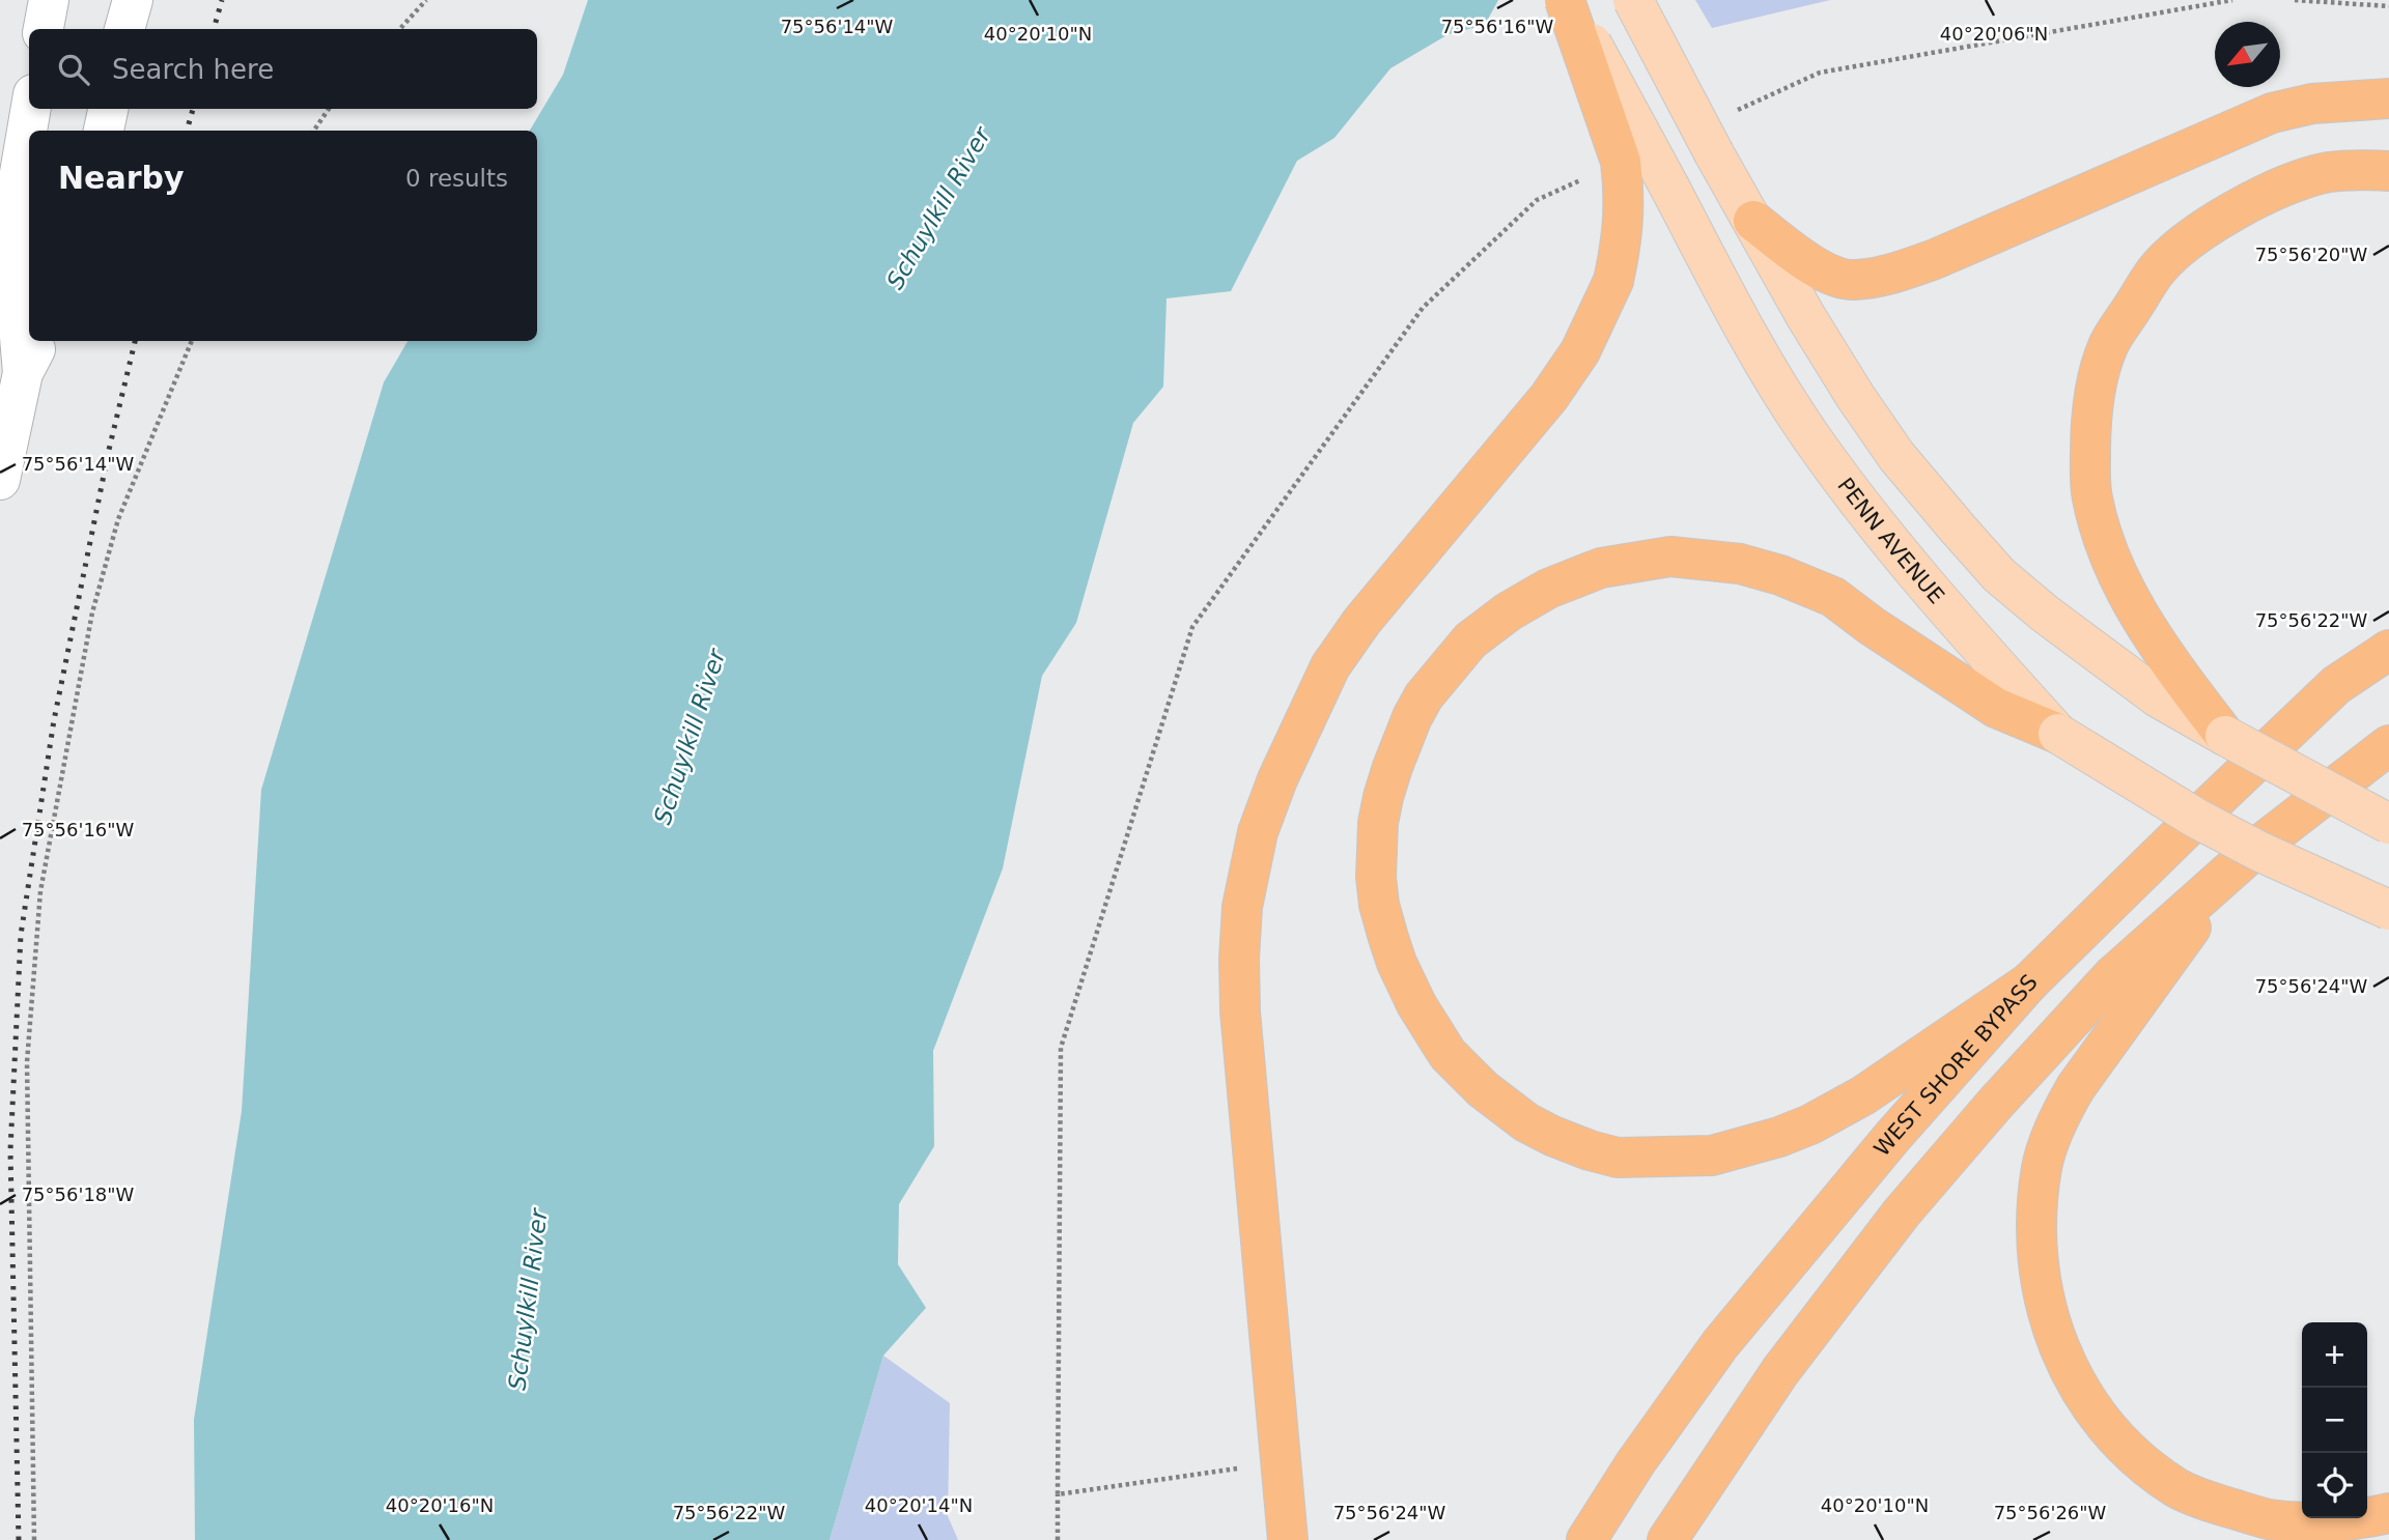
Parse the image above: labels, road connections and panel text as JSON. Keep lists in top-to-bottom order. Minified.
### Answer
{"streets":{"highway":["WEST SHORE BYPASS"],"main road":["PENN AVENUE"]},"water":["Schuylkill River"],"north":"bottom left","page":{"search":"Search here","heading":["Nearby","0 results"],"map_buttons":["+","−"]},"coordinates":["75°56'14\"W","75°56'16\"W","40°20'10\"N","40°20'06\"N","75°56'20\"W","75°56'22\"W","75°56'24\"W","75°56'18\"W","40°20'16\"N","40°20'14\"N","75°56'26\"W"]}
